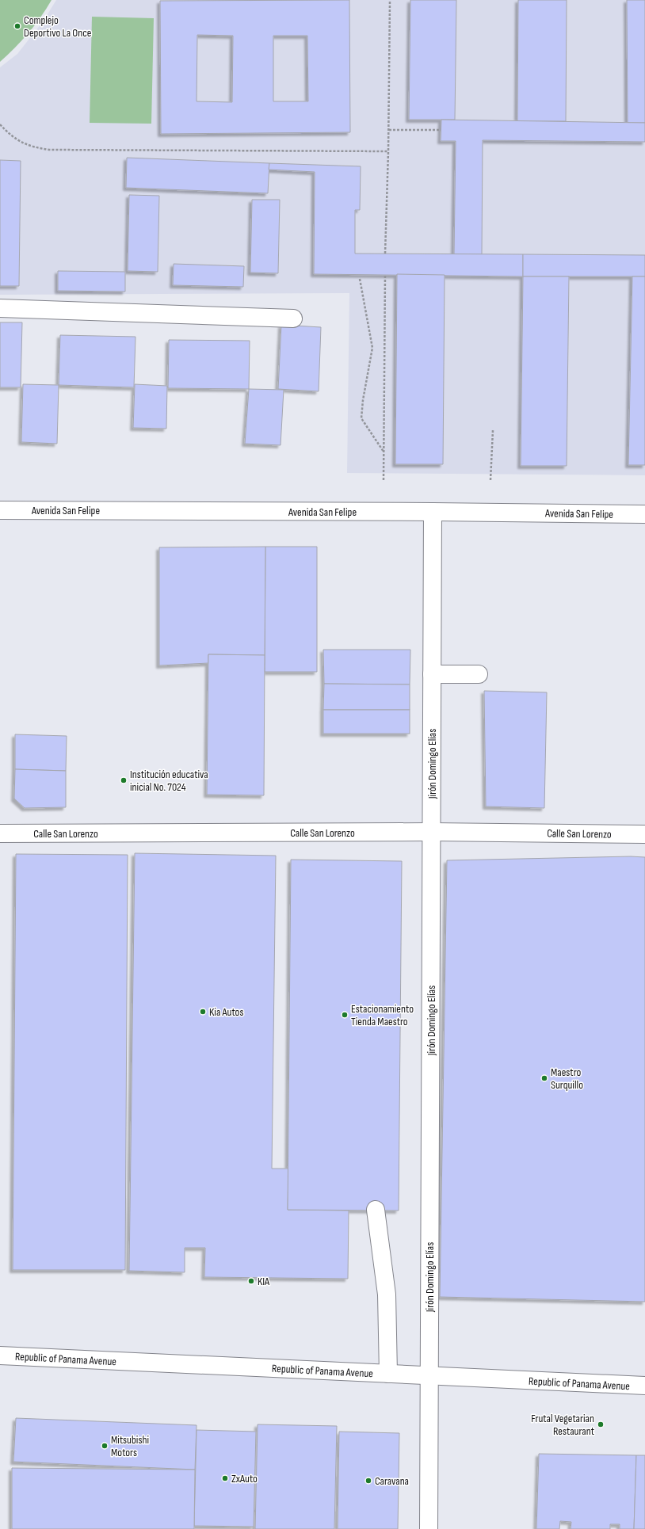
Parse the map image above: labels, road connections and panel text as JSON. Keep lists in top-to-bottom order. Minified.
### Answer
{"streets":{"street":["Avenida San Felipe","Jirón Domingo Elías","Calle San Lorenzo","Republic of Panama Avenue"]},"crossings":[["Avenida San Felipe","Jirón Domingo Elías"],["Jirón Domingo Elías","Calle San Lorenzo"],["Jirón Domingo Elías","Republic of Panama Avenue"]],"places":["Complejo Deportivo La Once","Institución educativa inicial No. 7024","Kia Autos","Estacionamiento Tienda Maestro","Maestro Surquillo","KIA","Frutal Vegetarian Restaurant","Mitsubishi Motors","ZxAuto","Caravana"]}
